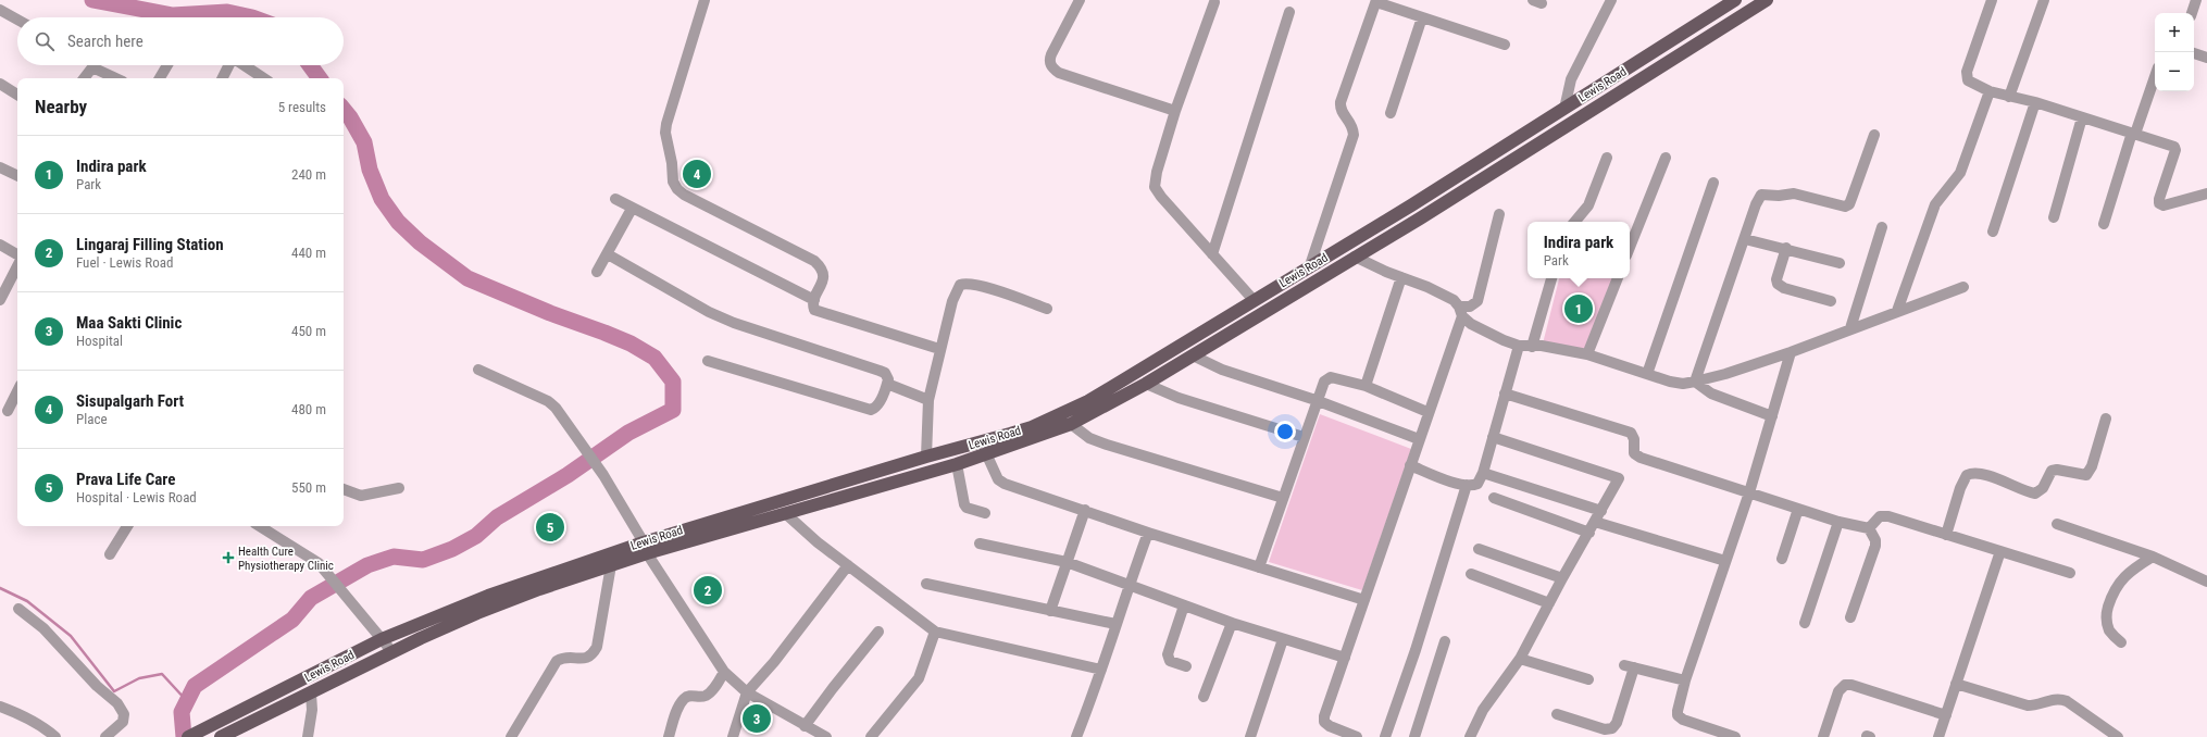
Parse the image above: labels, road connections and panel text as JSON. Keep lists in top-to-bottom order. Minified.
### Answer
{"streets":{"main road":["Lewis Road"]},"places":{"health":["Health Cure Physiotherapy Clinic"]},"page":{"map_buttons":["+","−"],"search":"Search here","heading":["Nearby","5 results"],"list":[{"mark":"1","name":"Indira park","note":"Park","value":"240 m"},{"mark":"2","name":"Lingaraj Filling Station","note":"Fuel · Lewis Road","value":"440 m"},{"mark":"3","name":"Maa Sakti Clinic","note":"Hospital","value":"450 m"},{"mark":"4","name":"Sisupalgarh Fort","note":"Place","value":"480 m"},{"mark":"5","name":"Prava Life Care","note":"Hospital · Lewis Road","value":"550 m"}],"pins":["4","1","5","2","3"],"popup":["Indira park","Park"]}}
